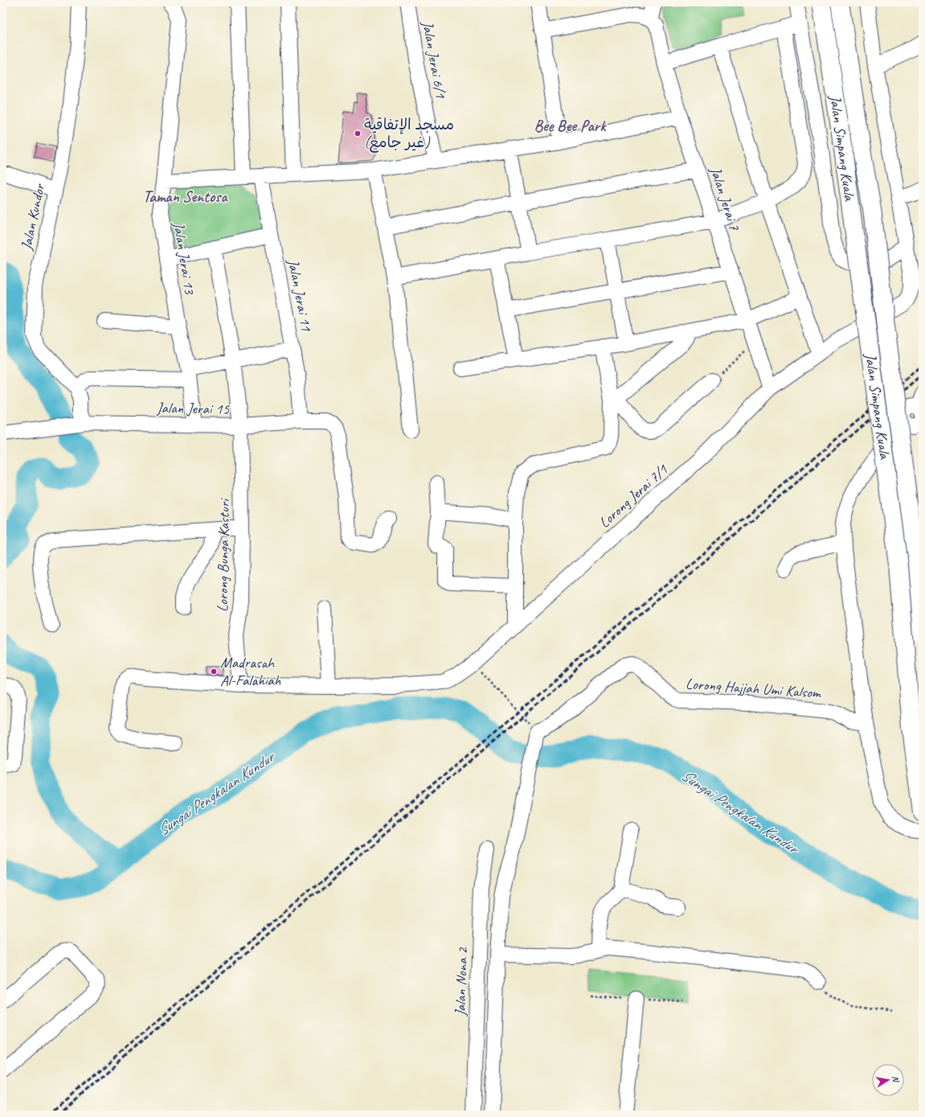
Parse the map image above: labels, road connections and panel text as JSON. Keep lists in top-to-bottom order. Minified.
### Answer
{"streets":{"main road":["Jalan Simpang Kuala"],"street":["Jalan Jerai 6/1","Jalan Jerai 7","Jalan Kundor","Jalan Jerai 13","Jalan Jerai 11","Jalan Jerai 15","Lorong Jerai 7/1","Lorong Bunga Kasturi","Lorong Hajjah Umi Kalsom","Jalan Nona 2"]},"crossings":[["Jalan Jerai 7","Lorong Jerai 7/1"],["Jalan Kundor","Jalan Jerai 15"],["Jalan Jerai 13","Jalan Jerai 15"],["Jalan Jerai 11","Jalan Jerai 15"],["Jalan Jerai 15","Lorong Bunga Kasturi"],["Lorong Jerai 7/1","Lorong Bunga Kasturi"]],"districts":["Bee Bee Park","Taman Sentosa"],"water":["Sungai Pengkalan Kundur"],"places":["مسجد الإتفاقية (غير جامع)","Madrasah Al-Falahiah"],"north":"right"}
